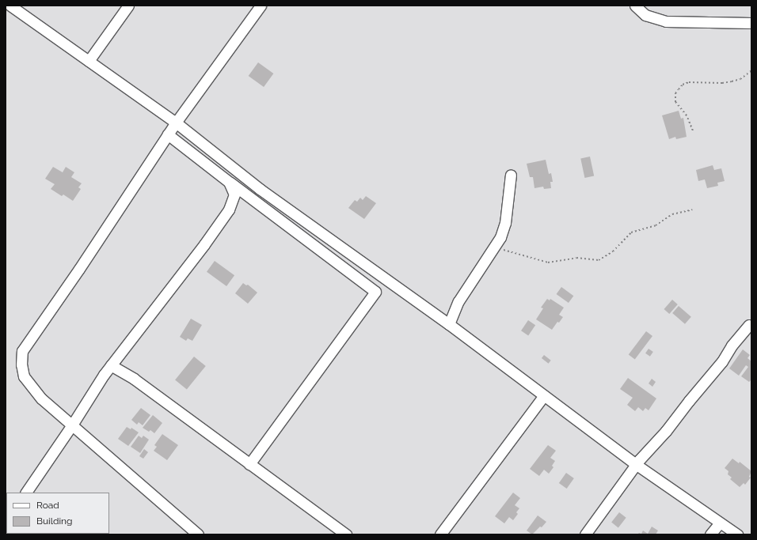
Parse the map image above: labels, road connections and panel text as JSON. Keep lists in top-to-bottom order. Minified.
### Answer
{"legend":["Road","Building"]}
